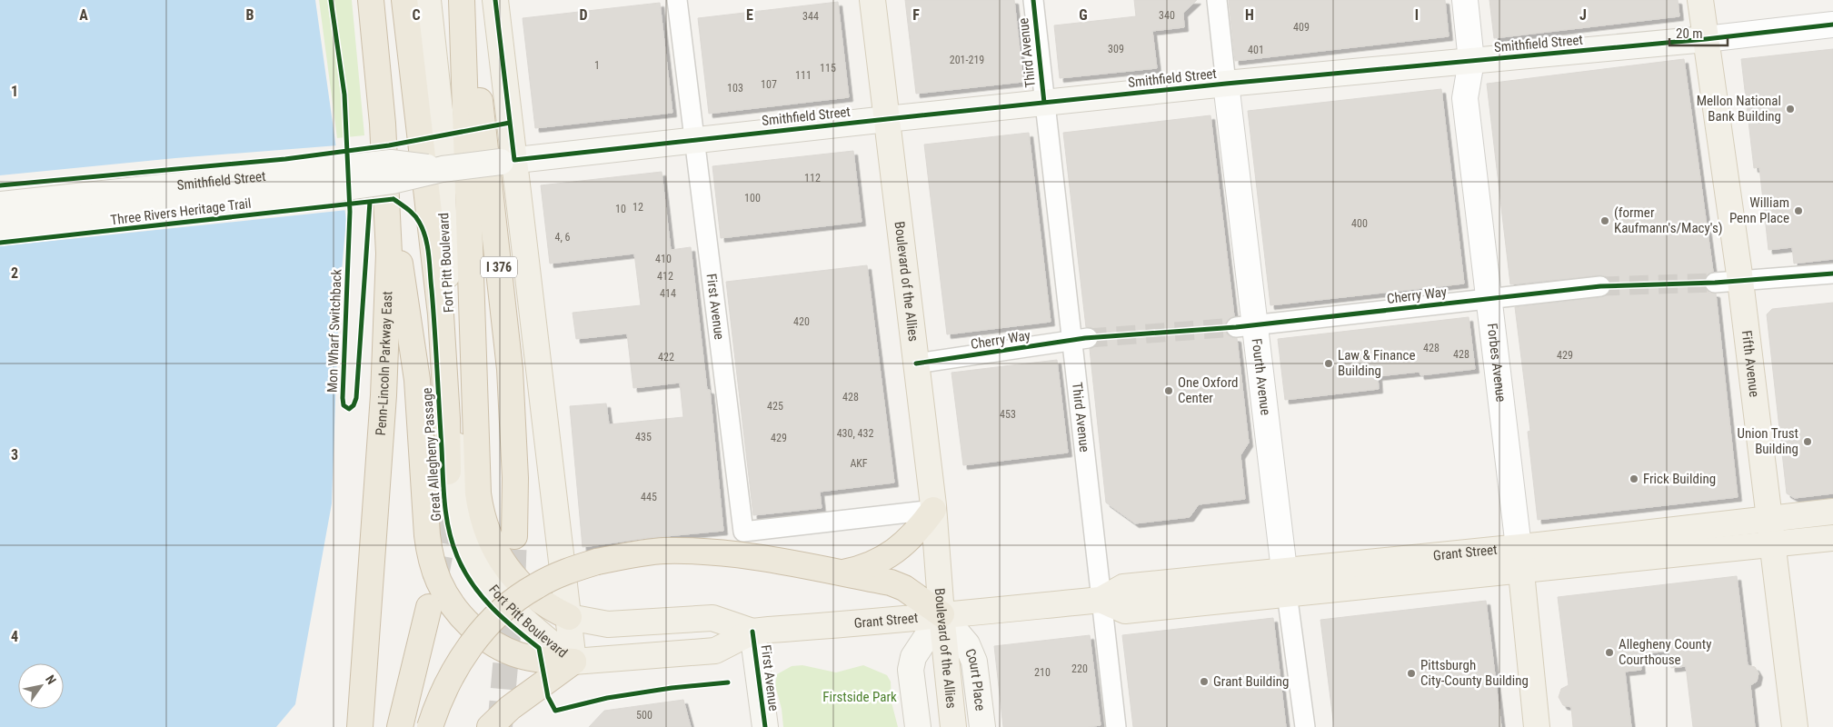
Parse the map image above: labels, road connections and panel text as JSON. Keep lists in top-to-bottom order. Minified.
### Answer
{"streets":{"highway":["I 376","Penn-Lincoln Parkway East"],"main road":["Smithfield Street","Fort Pitt Boulevard","Boulevard of the Allies","First Avenue","Forbes Avenue","Fifth Avenue","Grant Street","Court Place"],"street":["Third Avenue","Cherry Way","Fourth Avenue"],"cycle path":["Three Rivers Heritage Trail","Mon Wharf Switchback","Great Allegheny Passage"]},"crossings":[["Smithfield Street","Third Avenue"],["Smithfield Street","Fort Pitt Boulevard"],["Smithfield Street","Boulevard of the Allies"],["Smithfield Street","First Avenue"],["Smithfield Street","Forbes Avenue"],["Smithfield Street","Fifth Avenue"],["Smithfield Street","Fourth Avenue"],["Third Avenue","Cherry Way"],["Third Avenue","Grant Street"],["Fort Pitt Boulevard","Grant Street"],["Boulevard of the Allies","Cherry Way"],["Boulevard of the Allies","First Avenue"],["Boulevard of the Allies","Grant Street"],["Boulevard of the Allies","Court Place"],["Cherry Way","Forbes Avenue"],["Cherry Way","Fourth Avenue"],["First Avenue","Grant Street"],["Forbes Avenue","Grant Street"],["Fifth Avenue","Grant Street"],["Fourth Avenue","Grant Street"],["Grant Street","Court Place"]],"parks":["Firstside Park"],"places":["Mellon National Bank Building","William Penn Place","(former Kaufmann's/Macy's)","Law & Finance Building","One Oxford Center","Union Trust Building","Frick Building","Allegheny County Courthouse","Pittsburgh City-County Building","Grant Building"],"house_numbers":["340","344","409","309","401","201-219","1","115","111","107","103","112","100","12","10","400","4, 6","410","412","414","420","428","428","429","422","428","425","453","430, 432","435","429","AKF","445","220","210","500"],"scale_bar":"20 m","north":"top right","grid":{"columns":["A","B","C","D","E","F","G","H","I","J"],"rows":["1","2","3","4"]}}
